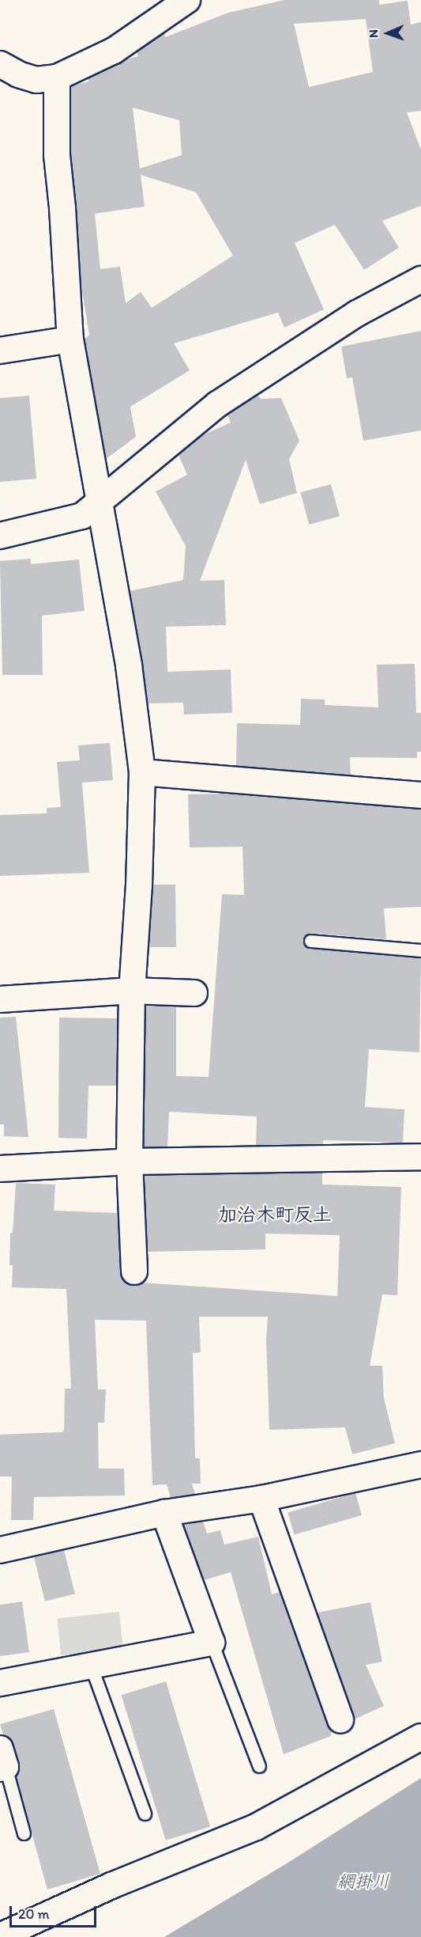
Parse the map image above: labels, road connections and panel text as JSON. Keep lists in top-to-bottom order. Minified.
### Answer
{"districts":["加治木町反土"],"water":["網掛川"],"scale_bar":"20 m","north":"left"}
